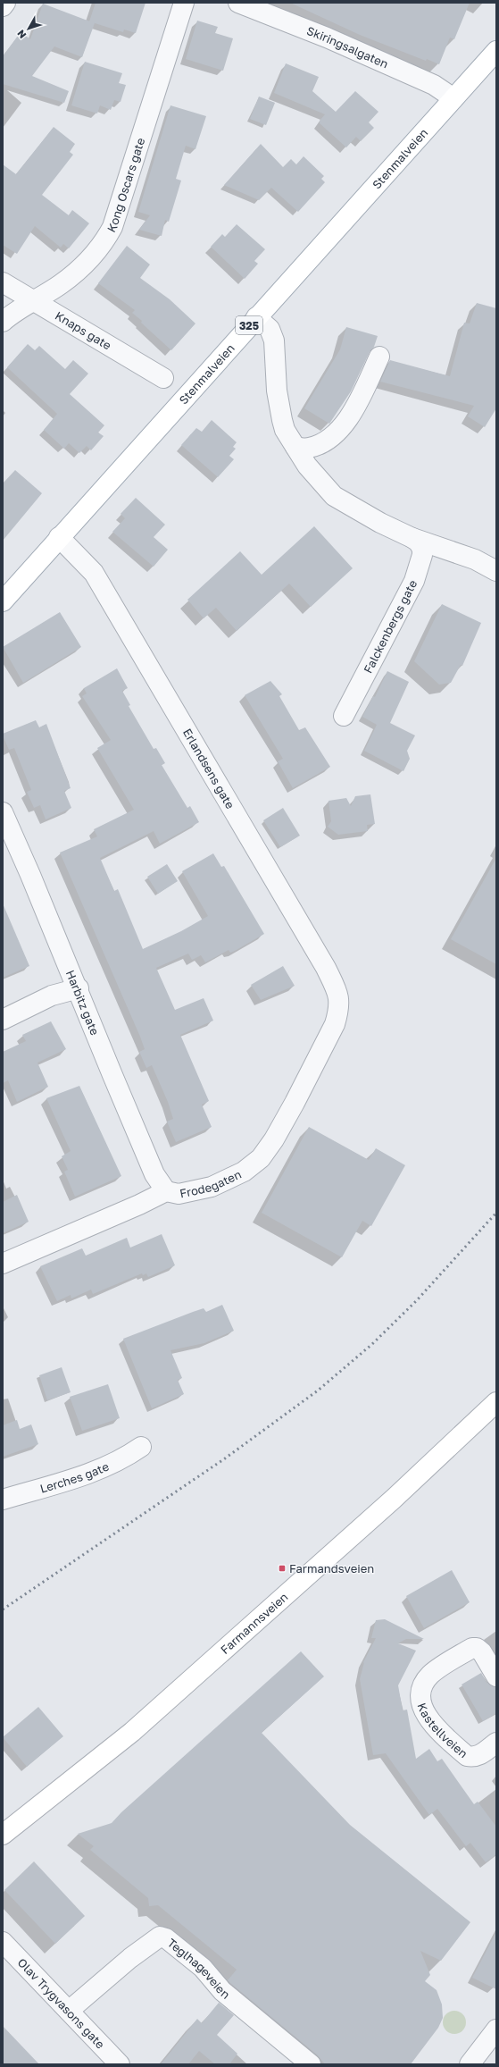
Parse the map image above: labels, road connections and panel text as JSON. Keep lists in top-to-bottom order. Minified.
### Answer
{"streets":{"main road":["Stenmalveien","325","Farmannsveien"],"street":["Skiringsalgaten","Kong Oscars gate","Knaps gate","Falckenbergs gate","Erlandsens gate","Harbitz gate","Frodegaten","Lerches gate","Kastellveien","Teglhageveien","Olav Trygvasons gate"]},"crossings":[["Skiringsalgaten","Stenmalveien"],["Stenmalveien","Erlandsens gate"],["Kong Oscars gate","Knaps gate"],["Erlandsens gate","Frodegaten"],["Harbitz gate","Frodegaten"],["Teglhageveien","Olav Trygvasons gate"]],"places":{"transit":["Farmandsveien"]},"north":"bottom left"}
